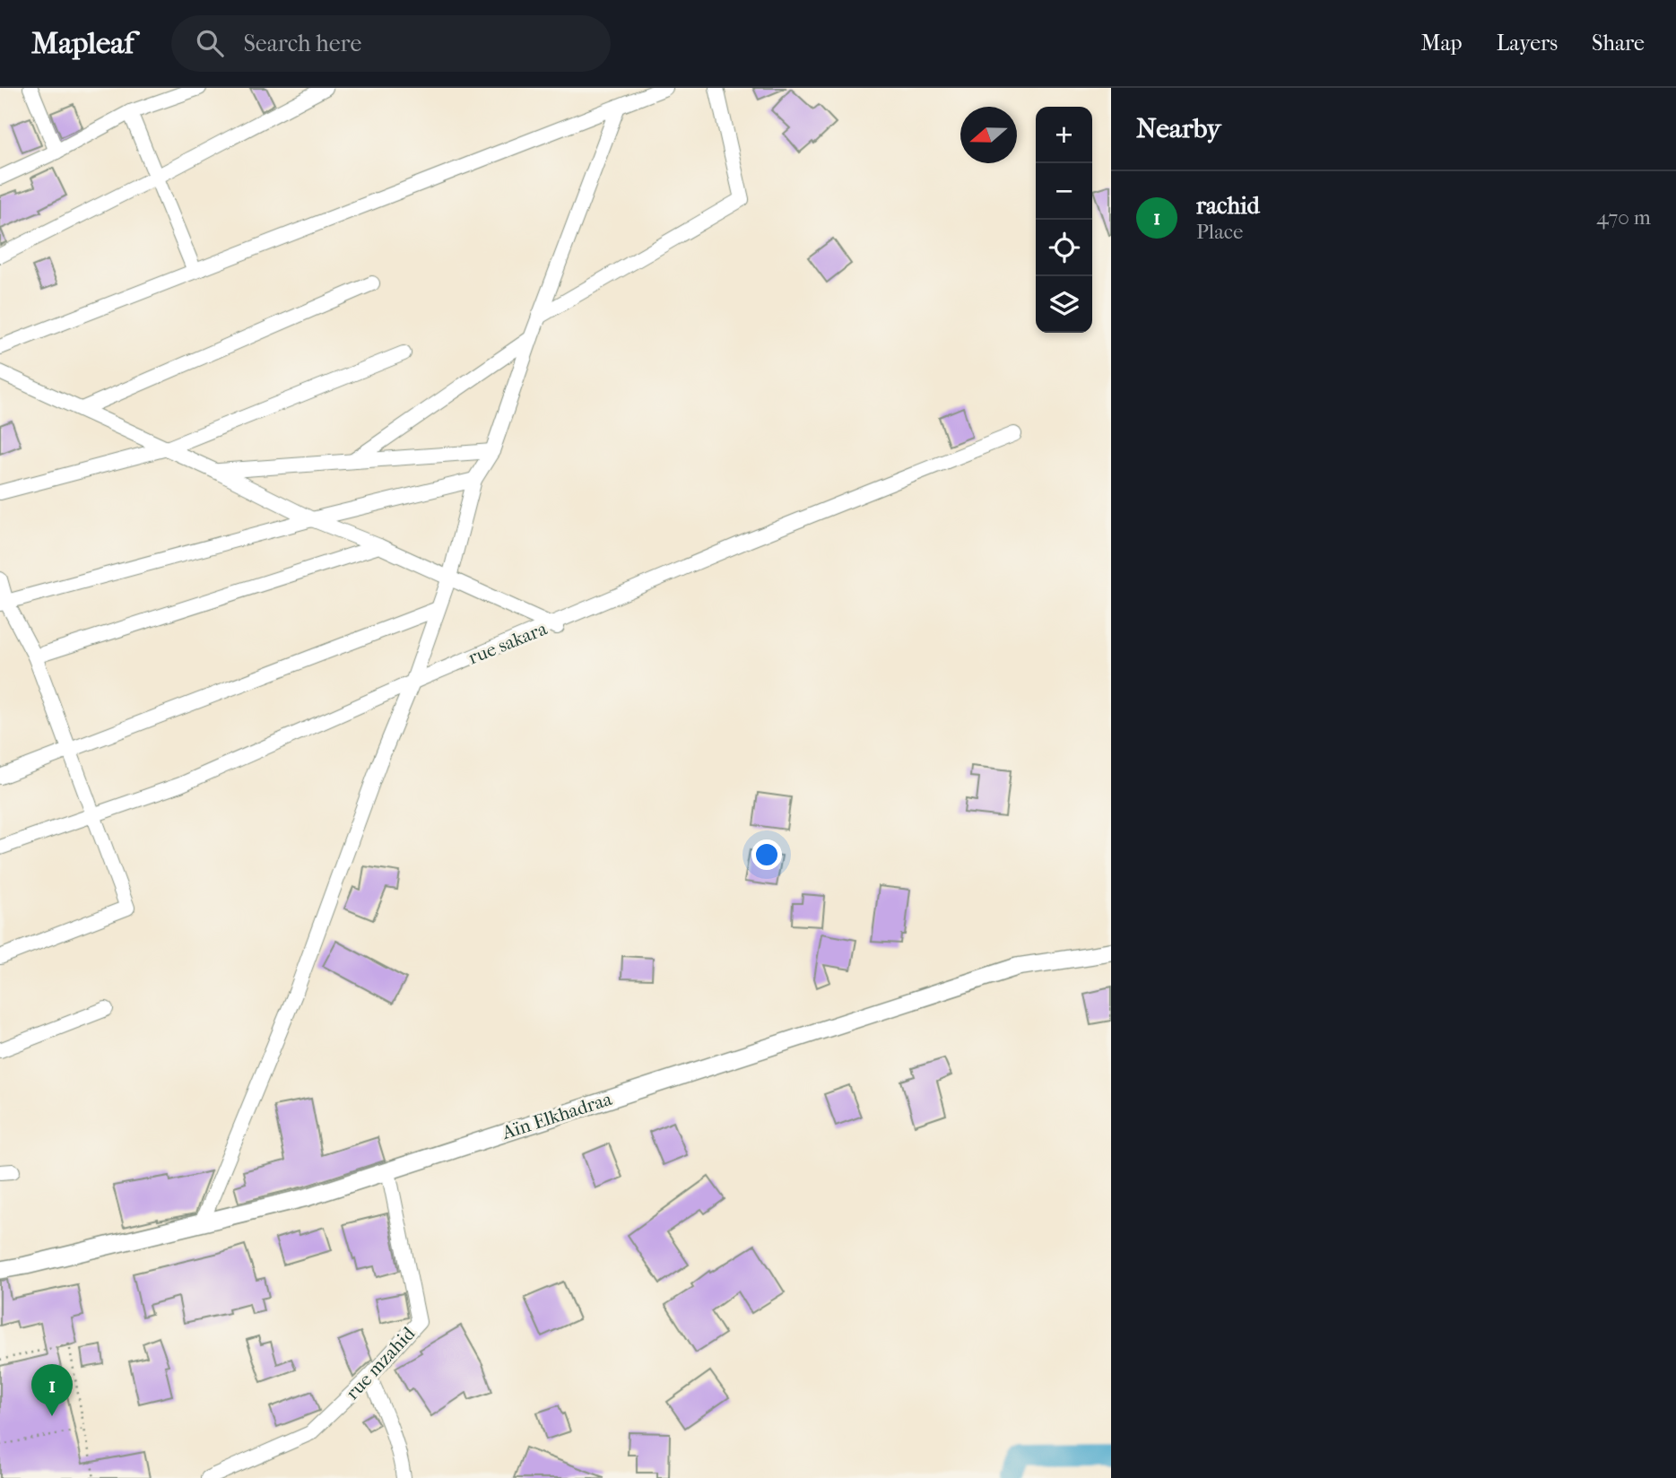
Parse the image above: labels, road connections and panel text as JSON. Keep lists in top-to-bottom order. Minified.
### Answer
{"streets":{"main road":["Aïn Elkhadraa"],"street":["rue sakara","rue mzahid"]},"crossings":[["Aïn Elkhadraa","rue mzahid"]],"north":"left","page":{"header":"Mapleaf","search":"Search here","nav":["Map","Layers","Share"],"heading":"Nearby","map_buttons":["+","−"],"list":[{"mark":"1","name":"rachid","note":"Place","value":"470 m"}],"pins":"1"}}
